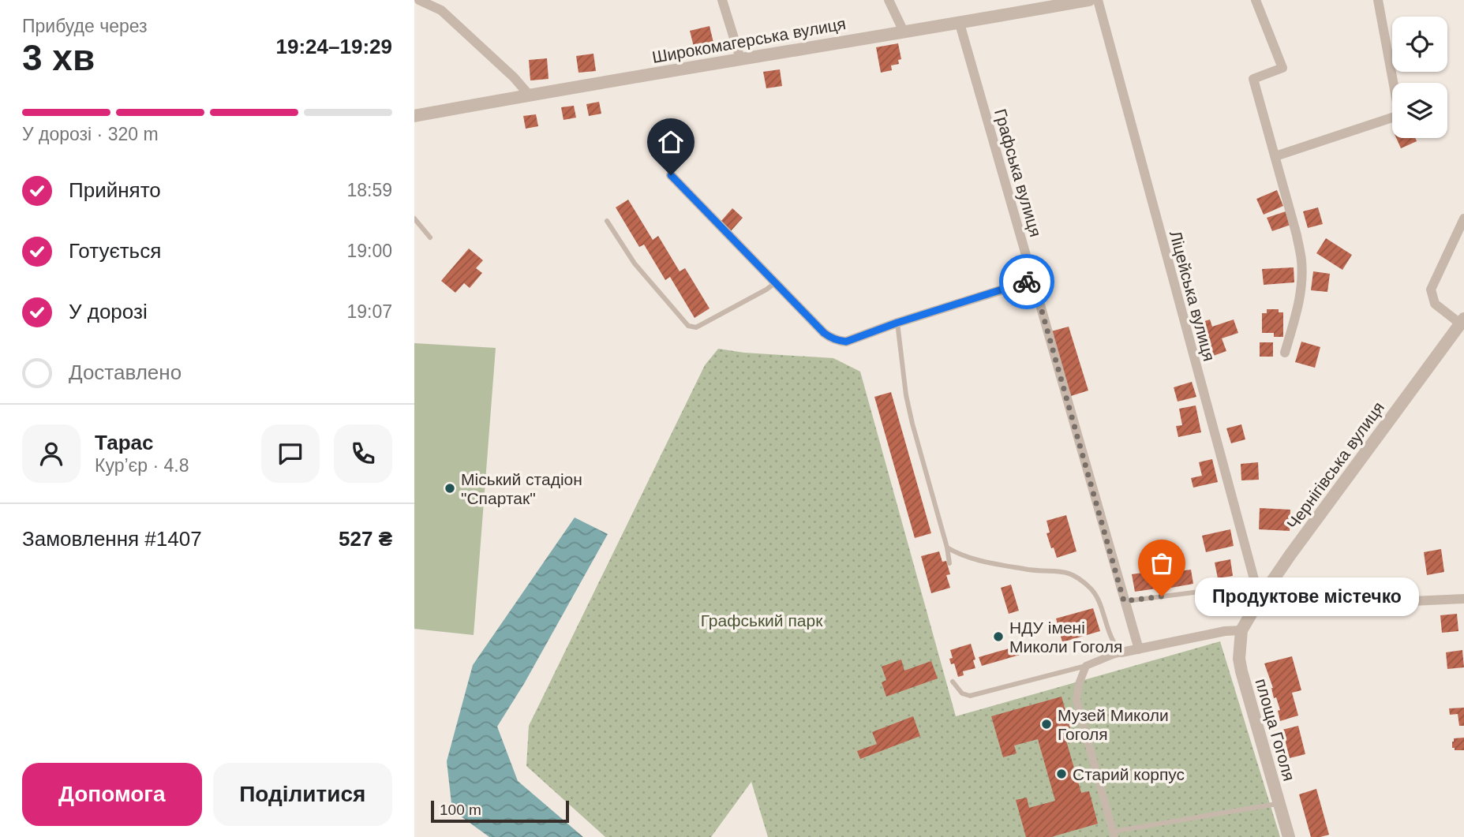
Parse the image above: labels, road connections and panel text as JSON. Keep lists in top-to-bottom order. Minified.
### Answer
{"streets":{"street":["Широкомагерська вулиця","Графська вулиця","Ліцейська вулиця","Чернігівська вулиця","площа Гоголя"]},"crossings":[["Широкомагерська вулиця","Графська вулиця"],["Ліцейська вулиця","Чернігівська вулиця"],["Чернігівська вулиця","площа Гоголя"]],"parks":["Графський парк"],"places":["Міський стадіон \"Спартак\"","Продуктове містечко","НДУ імені Миколи Гоголя","Музей Миколи Гоголя","Старий корпус"],"scale_bar":"100 m","page":{"heading":["3 хв","Прибуде через","19:24–19:29"],"panel":["Тарас","Кур’єр · 4.8","Замовлення #1407","527 ₴"],"bar":"У дорозі · 320 m","list":[["Прийнято","18:59"],["Готується","19:00"],["У дорозі","19:07"],"Доставлено"],"bubble":"Продуктове містечко","buttons":["Допомога","Поділитися"],"scale":"100 m"}}
